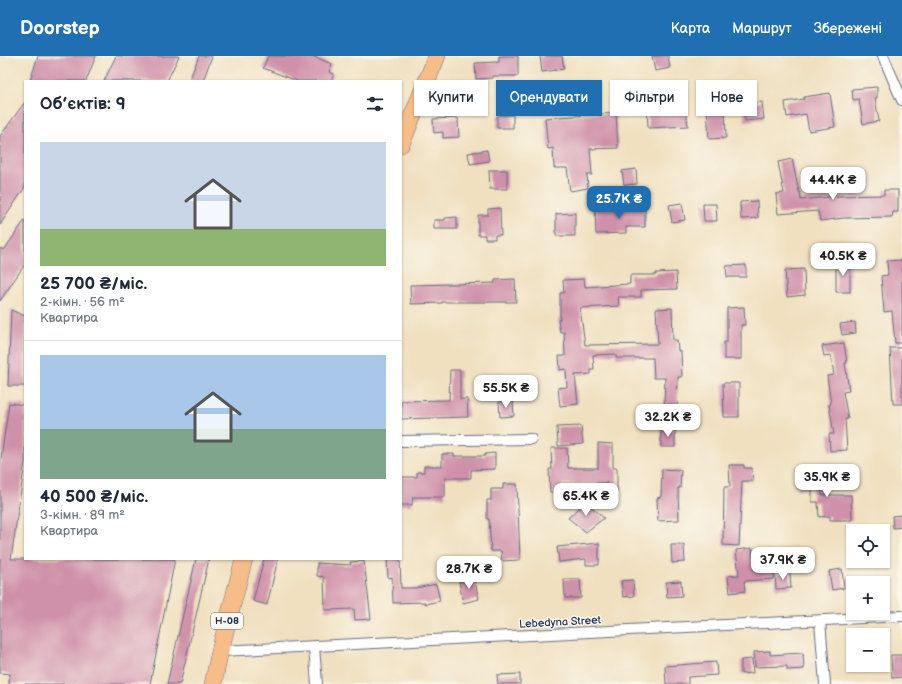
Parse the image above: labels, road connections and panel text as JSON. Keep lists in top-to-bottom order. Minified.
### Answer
{"streets":{"main road":["Н-08"],"street":["Lebedyna Street"]},"crossings":[["Н-08","Lebedyna Street"]],"page":{"header":"Doorstep","nav":["Карта","Маршрут","Збережені"],"chip":["Купити","Орендувати","Фільтри","Нове"],"heading":"Об’єктів: 9","list":[{"name":"25 700 ₴/міс.","note":"2-кімн. · 56 m² · Квартира"},{"name":"40 500 ₴/міс.","note":"3-кімн. · 89 m² · Квартира"}],"price":["44.4K ₴","25.7K ₴","40.5K ₴","55.5K ₴","32.2K ₴","35.9K ₴","65.4K ₴","37.9K ₴","28.7K ₴"],"map_buttons":["+","−"]}}
